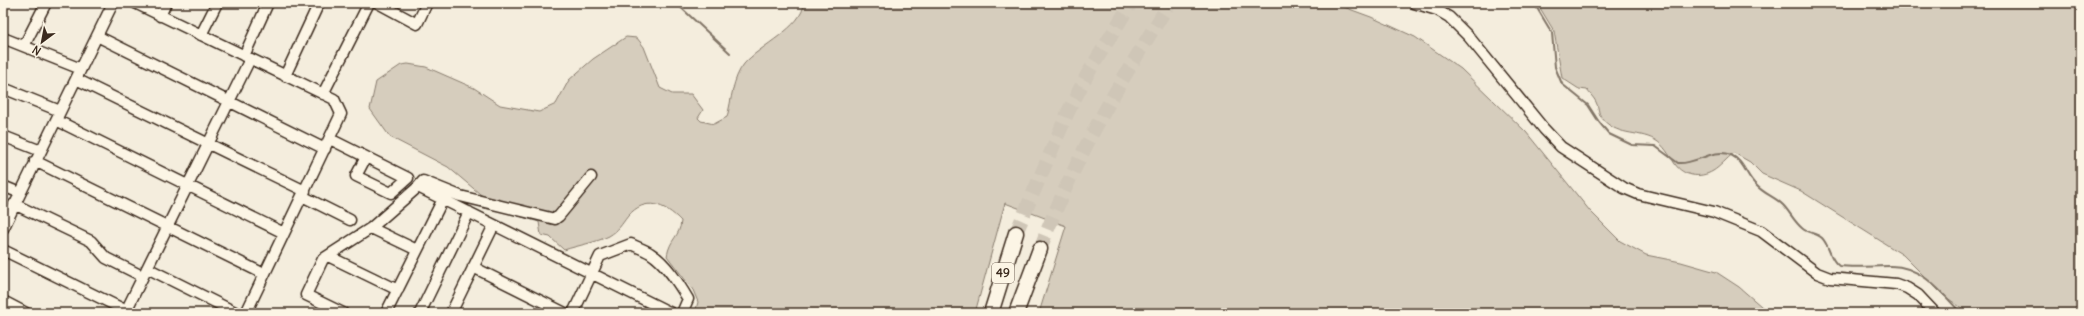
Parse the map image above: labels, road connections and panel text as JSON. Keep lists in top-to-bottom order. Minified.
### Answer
{"streets":{"highway":["49"]},"north":"bottom left"}
